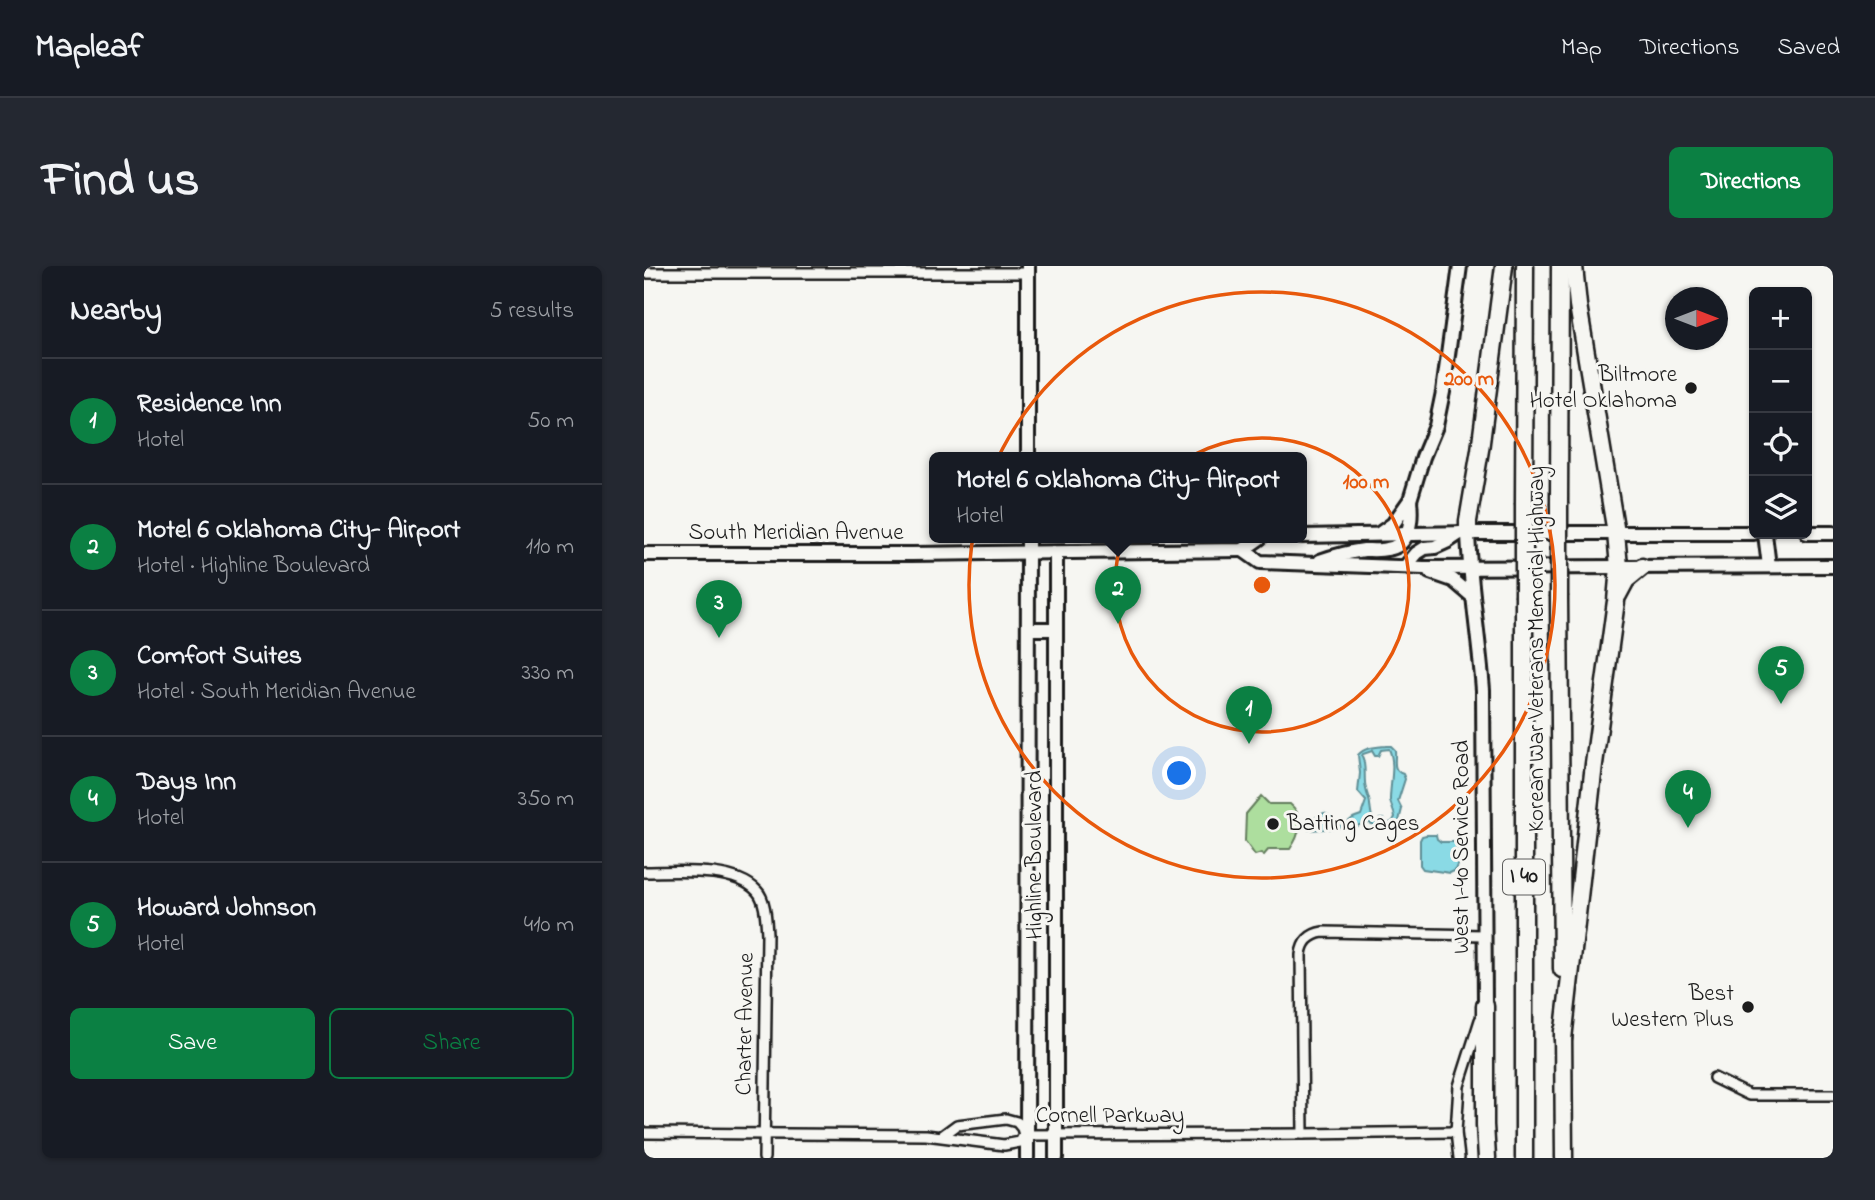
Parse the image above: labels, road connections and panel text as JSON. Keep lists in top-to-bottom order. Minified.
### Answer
{"streets":{"highway":["Korean War Veterans Memorial Highway","I 40"],"main road":["South Meridian Avenue","West I-40 Service Road","Highline Boulevard"],"street":["Charter Avenue","Cornell Parkway"]},"crossings":[["South Meridian Avenue","West I-40 Service Road"],["South Meridian Avenue","Highline Boulevard"],["West I-40 Service Road","Cornell Parkway"],["Highline Boulevard","Cornell Parkway"],["Charter Avenue","Cornell Parkway"]],"places":["Biltmore Hotel Oklahoma","Batting Cages","Best Western Plus"],"north":"right","page":{"header":"Mapleaf","nav":["Map","Directions","Saved"],"title":"Find us","buttons":["Directions",["Save","Share"]],"heading":["Nearby","5 results"],"map_buttons":["+","−"],"list":[{"mark":"1","name":"Residence Inn","note":"Hotel","value":"50 m"},{"mark":"2","name":"Motel 6 Oklahoma City- Airport","note":"Hotel · Highline Boulevard","value":"110 m"},{"mark":"3","name":"Comfort Suites","note":"Hotel · South Meridian Avenue","value":"330 m"},{"mark":"4","name":"Days Inn","note":"Hotel","value":"350 m"},{"mark":"5","name":"Howard Johnson","note":"Hotel","value":"410 m"}],"popup":["Motel 6 Oklahoma City- Airport","Hotel"],"pins":["2","3","5","1","4"]},"rings":["200 m","100 m"]}
